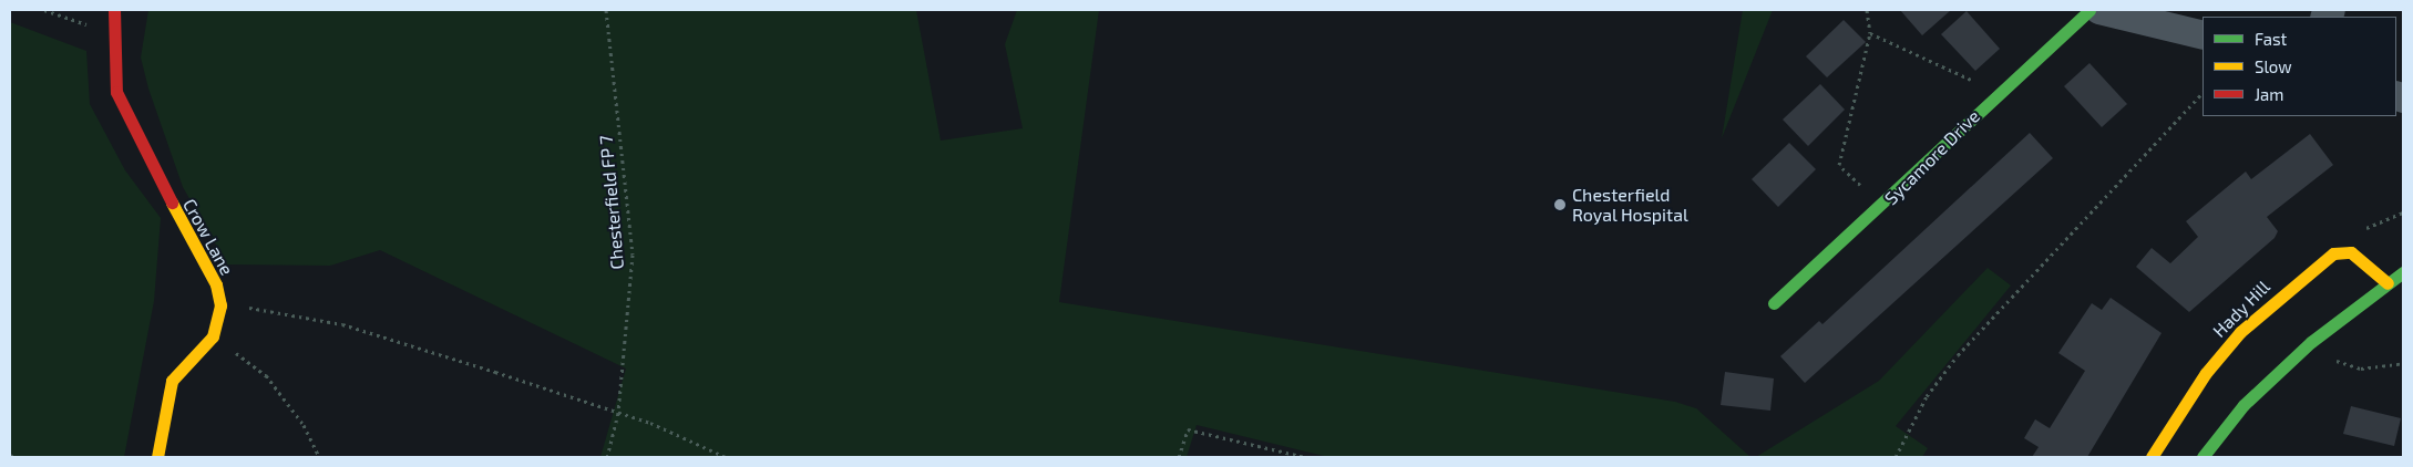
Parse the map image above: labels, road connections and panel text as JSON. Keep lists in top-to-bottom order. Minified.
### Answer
{"streets":{"street":["Sycamore Drive","Crow Lane","Hady Hill"],"path":["Chesterfield FP 7"]},"places":["Chesterfield Royal Hospital"],"legend":["Fast","Slow","Jam"]}
